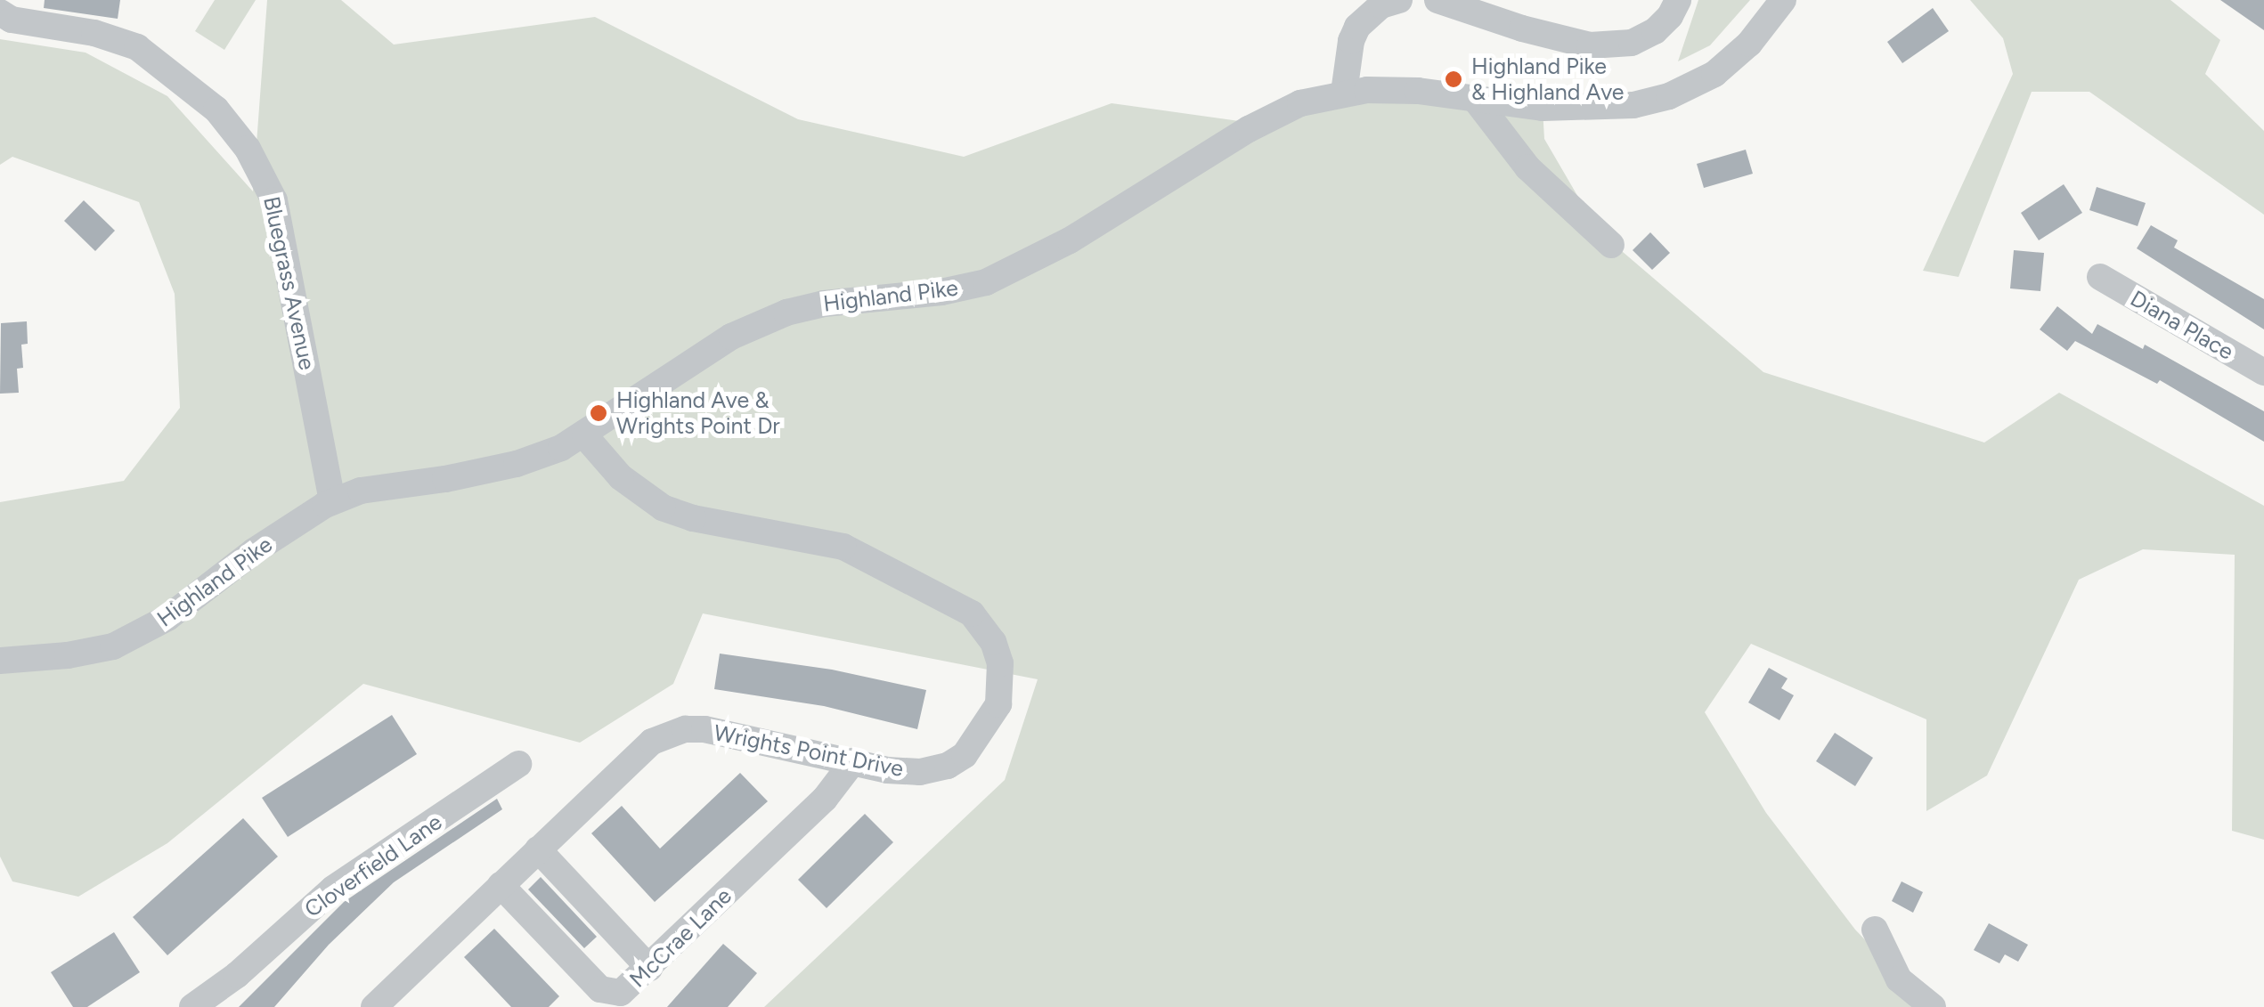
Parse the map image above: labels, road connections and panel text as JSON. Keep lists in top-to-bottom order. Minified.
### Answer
{"streets":{"street":["Bluegrass Avenue","Highland Pike","Diana Place","Wrights Point Drive","Cloverfield Lane","McCrae Lane"]},"crossings":[["Bluegrass Avenue","Highland Pike"],["Highland Pike","Wrights Point Drive"],["Wrights Point Drive","McCrae Lane"]],"places":["Highland Pike & Highland Ave","Highland Ave & Wrights Point Dr"]}
